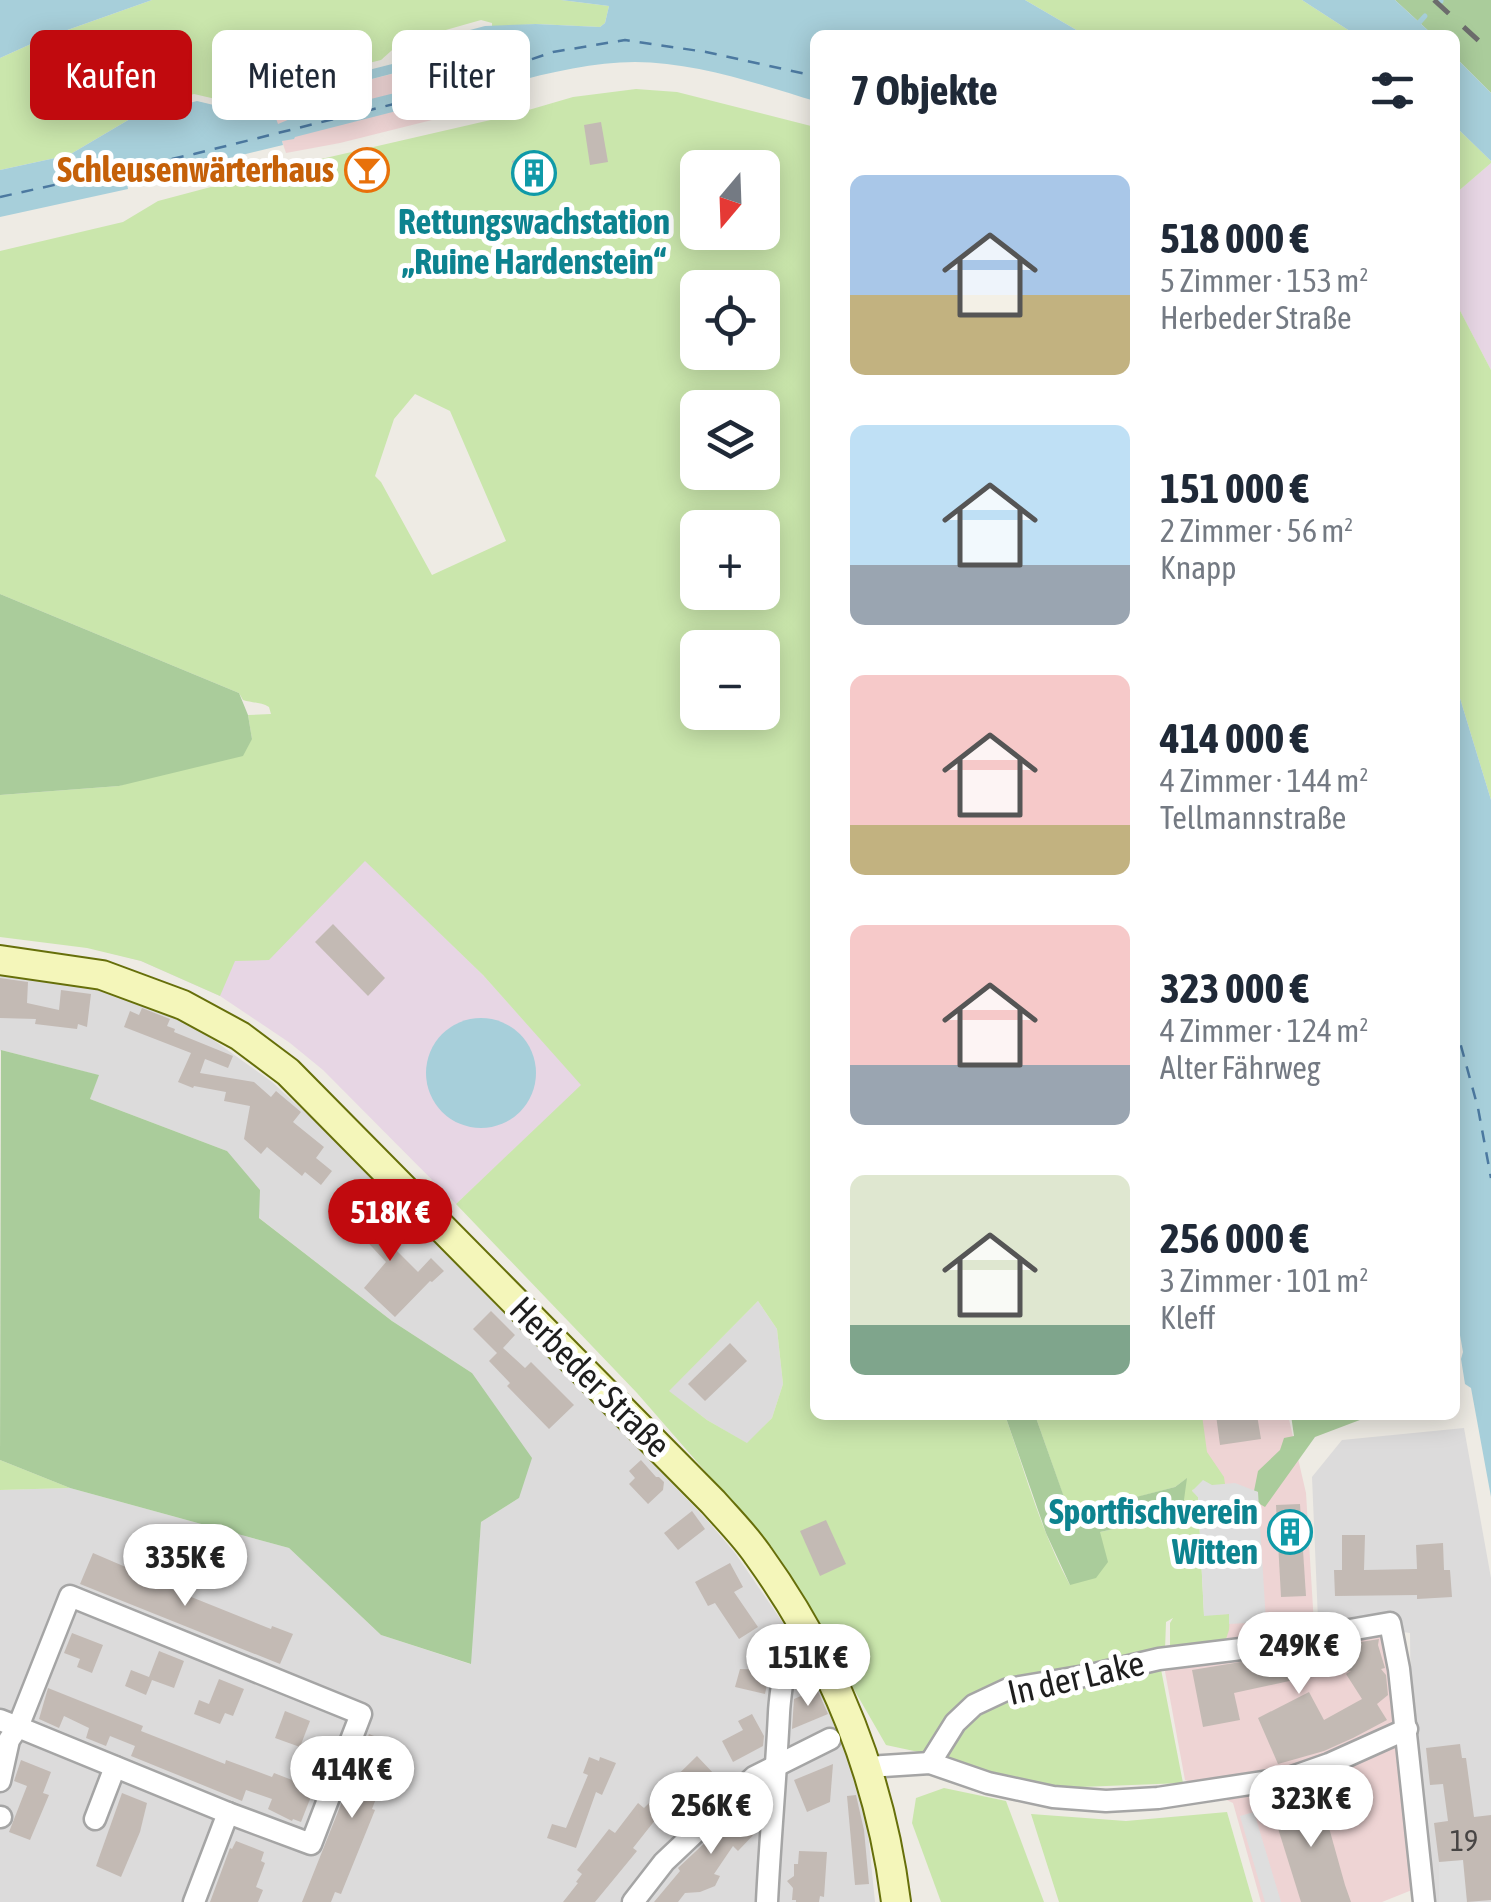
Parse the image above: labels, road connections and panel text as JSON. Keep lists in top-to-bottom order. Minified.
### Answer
{"streets":{"main road":["Herbeder Straße"],"street":["In der Lake"]},"places":{"bar":["Schleusenwärterhaus"],"building":["Rettungswachstation „Ruine Hardenstein“","Sportfischverein Witten"]},"house_numbers":["19"],"north":"bottom","page":{"chip":["Kaufen","Mieten","Filter"],"heading":"7 Objekte","map_buttons":["+","−"],"list":[{"name":"518 000 €","note":"5 Zimmer · 153 m² · Herbeder Straße"},{"name":"151 000 €","note":"2 Zimmer · 56 m² · Knapp"},{"name":"414 000 €","note":"4 Zimmer · 144 m² · Tellmannstraße"},{"name":"323 000 €","note":"4 Zimmer · 124 m² · Alter Fährweg"},{"name":"256 000 €","note":"3 Zimmer · 101 m² · Kleff"}],"price":["518K €","335K €","249K €","151K €","414K €","323K €","256K €"]}}
